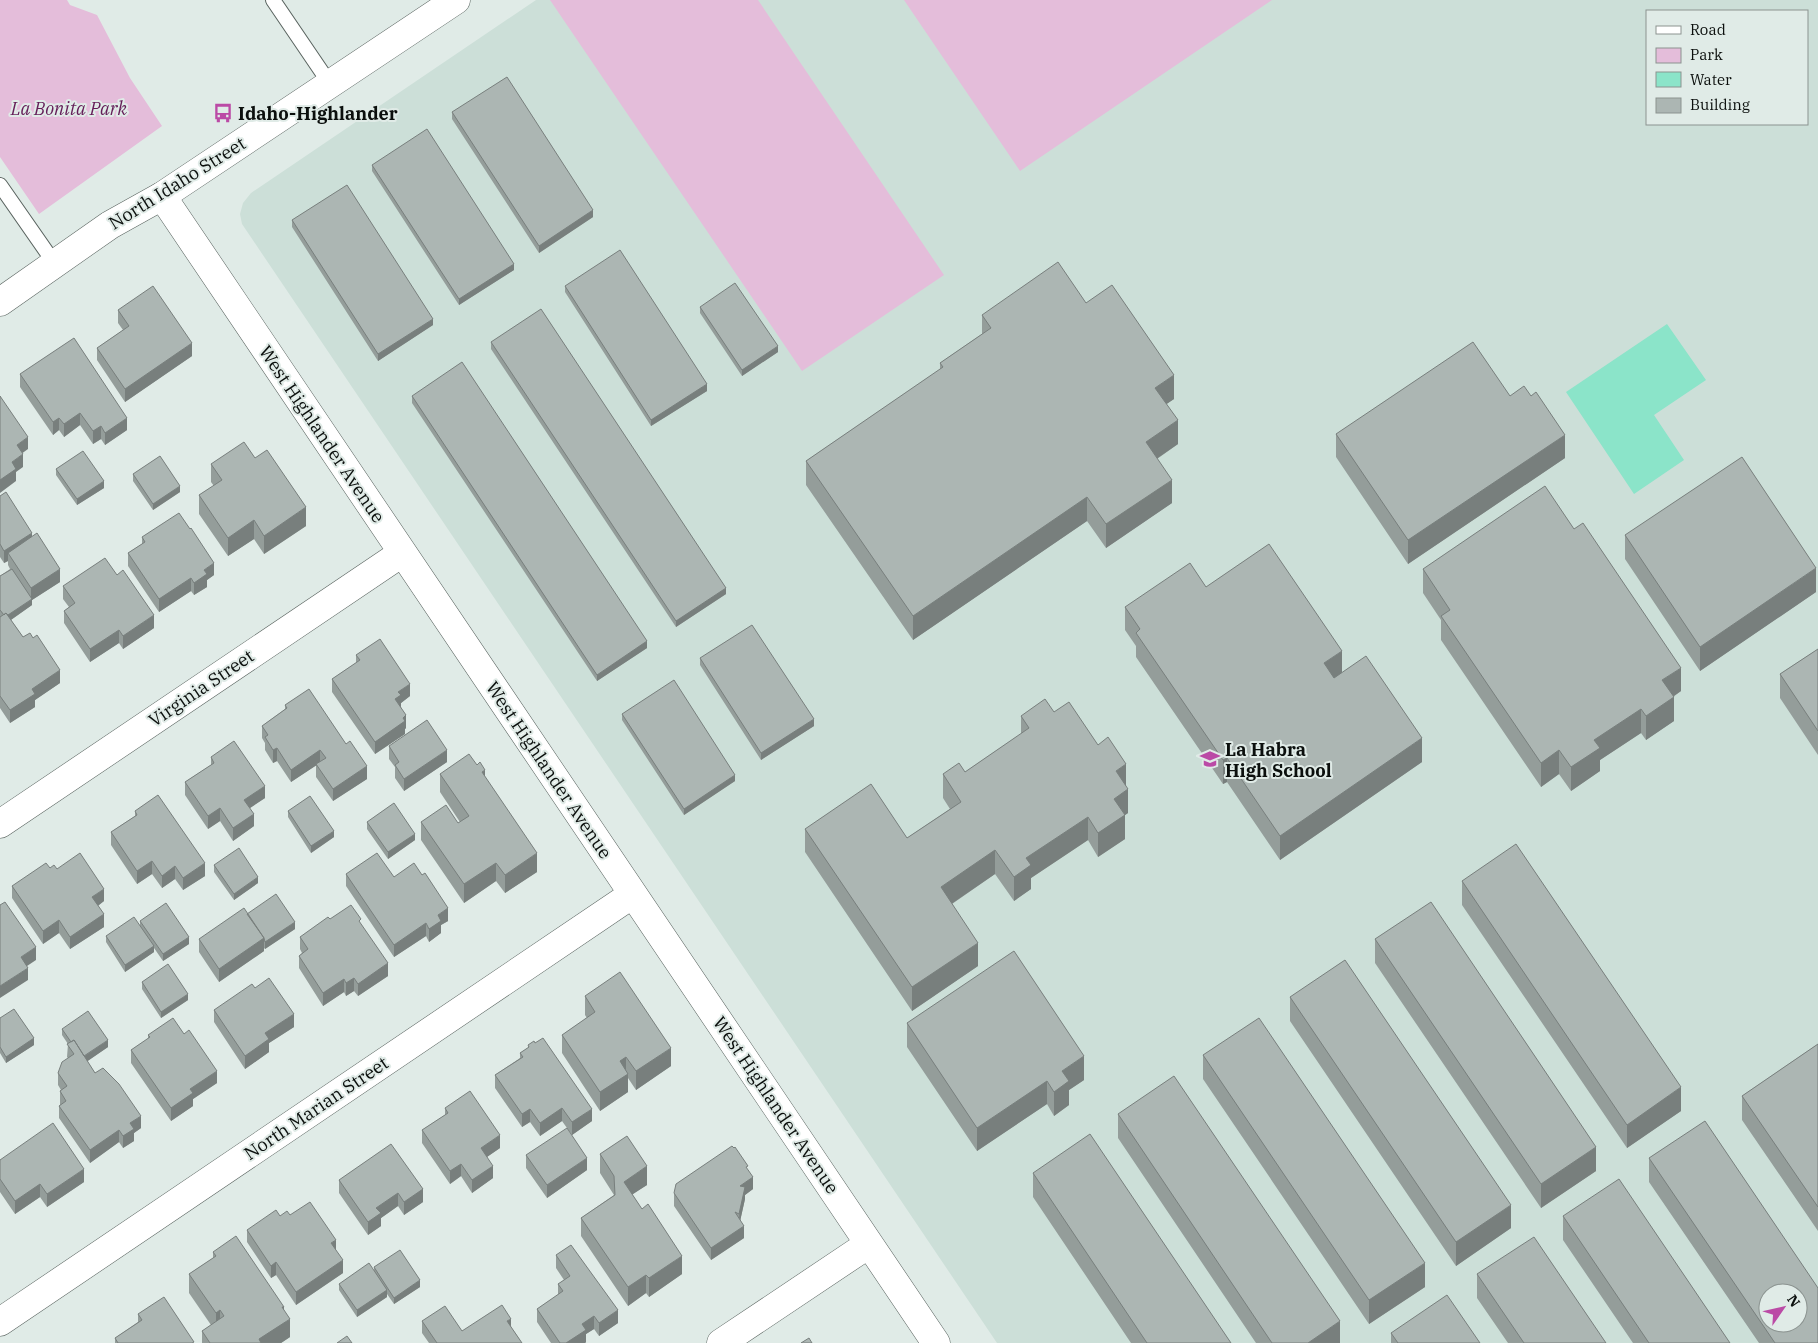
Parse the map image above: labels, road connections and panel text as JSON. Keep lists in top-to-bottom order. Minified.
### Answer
{"streets":{"street":["North Idaho Street","West Highlander Avenue","Virginia Street","North Marian Street"]},"crossings":[["North Idaho Street","West Highlander Avenue"],["West Highlander Avenue","Virginia Street"],["West Highlander Avenue","North Marian Street"]],"parks":["La Bonita Park"],"places":{"bus stop":["Idaho-Highlander"],"school or university":["La Habra High School"]},"legend":["Road","Park","Water","Building"],"north":"top right"}
